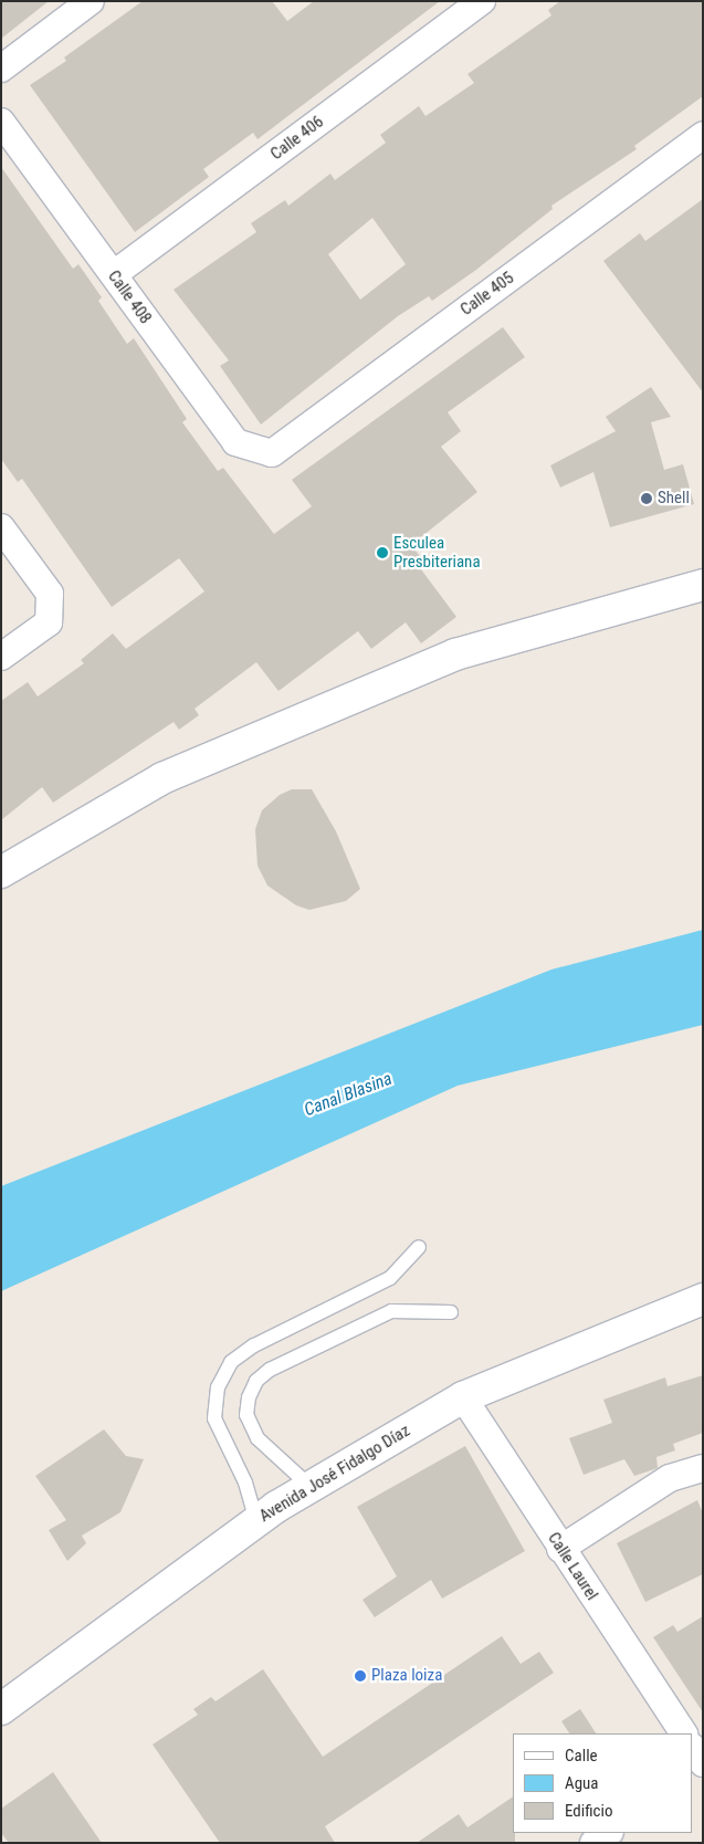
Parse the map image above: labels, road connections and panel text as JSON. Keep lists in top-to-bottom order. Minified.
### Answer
{"streets":{"street":["Calle 406","Calle 405","Calle 408","Avenida José Fidalgo Díaz","Calle Laurel"]},"crossings":[["Calle 406","Calle 408"],["Calle 405","Calle 408"],["Avenida José Fidalgo Díaz","Calle Laurel"]],"water":["Canal Blasina"],"places":["Shell","Esculea Presbiteriana","Plaza loiza"],"legend":["Calle","Agua","Edificio"]}
